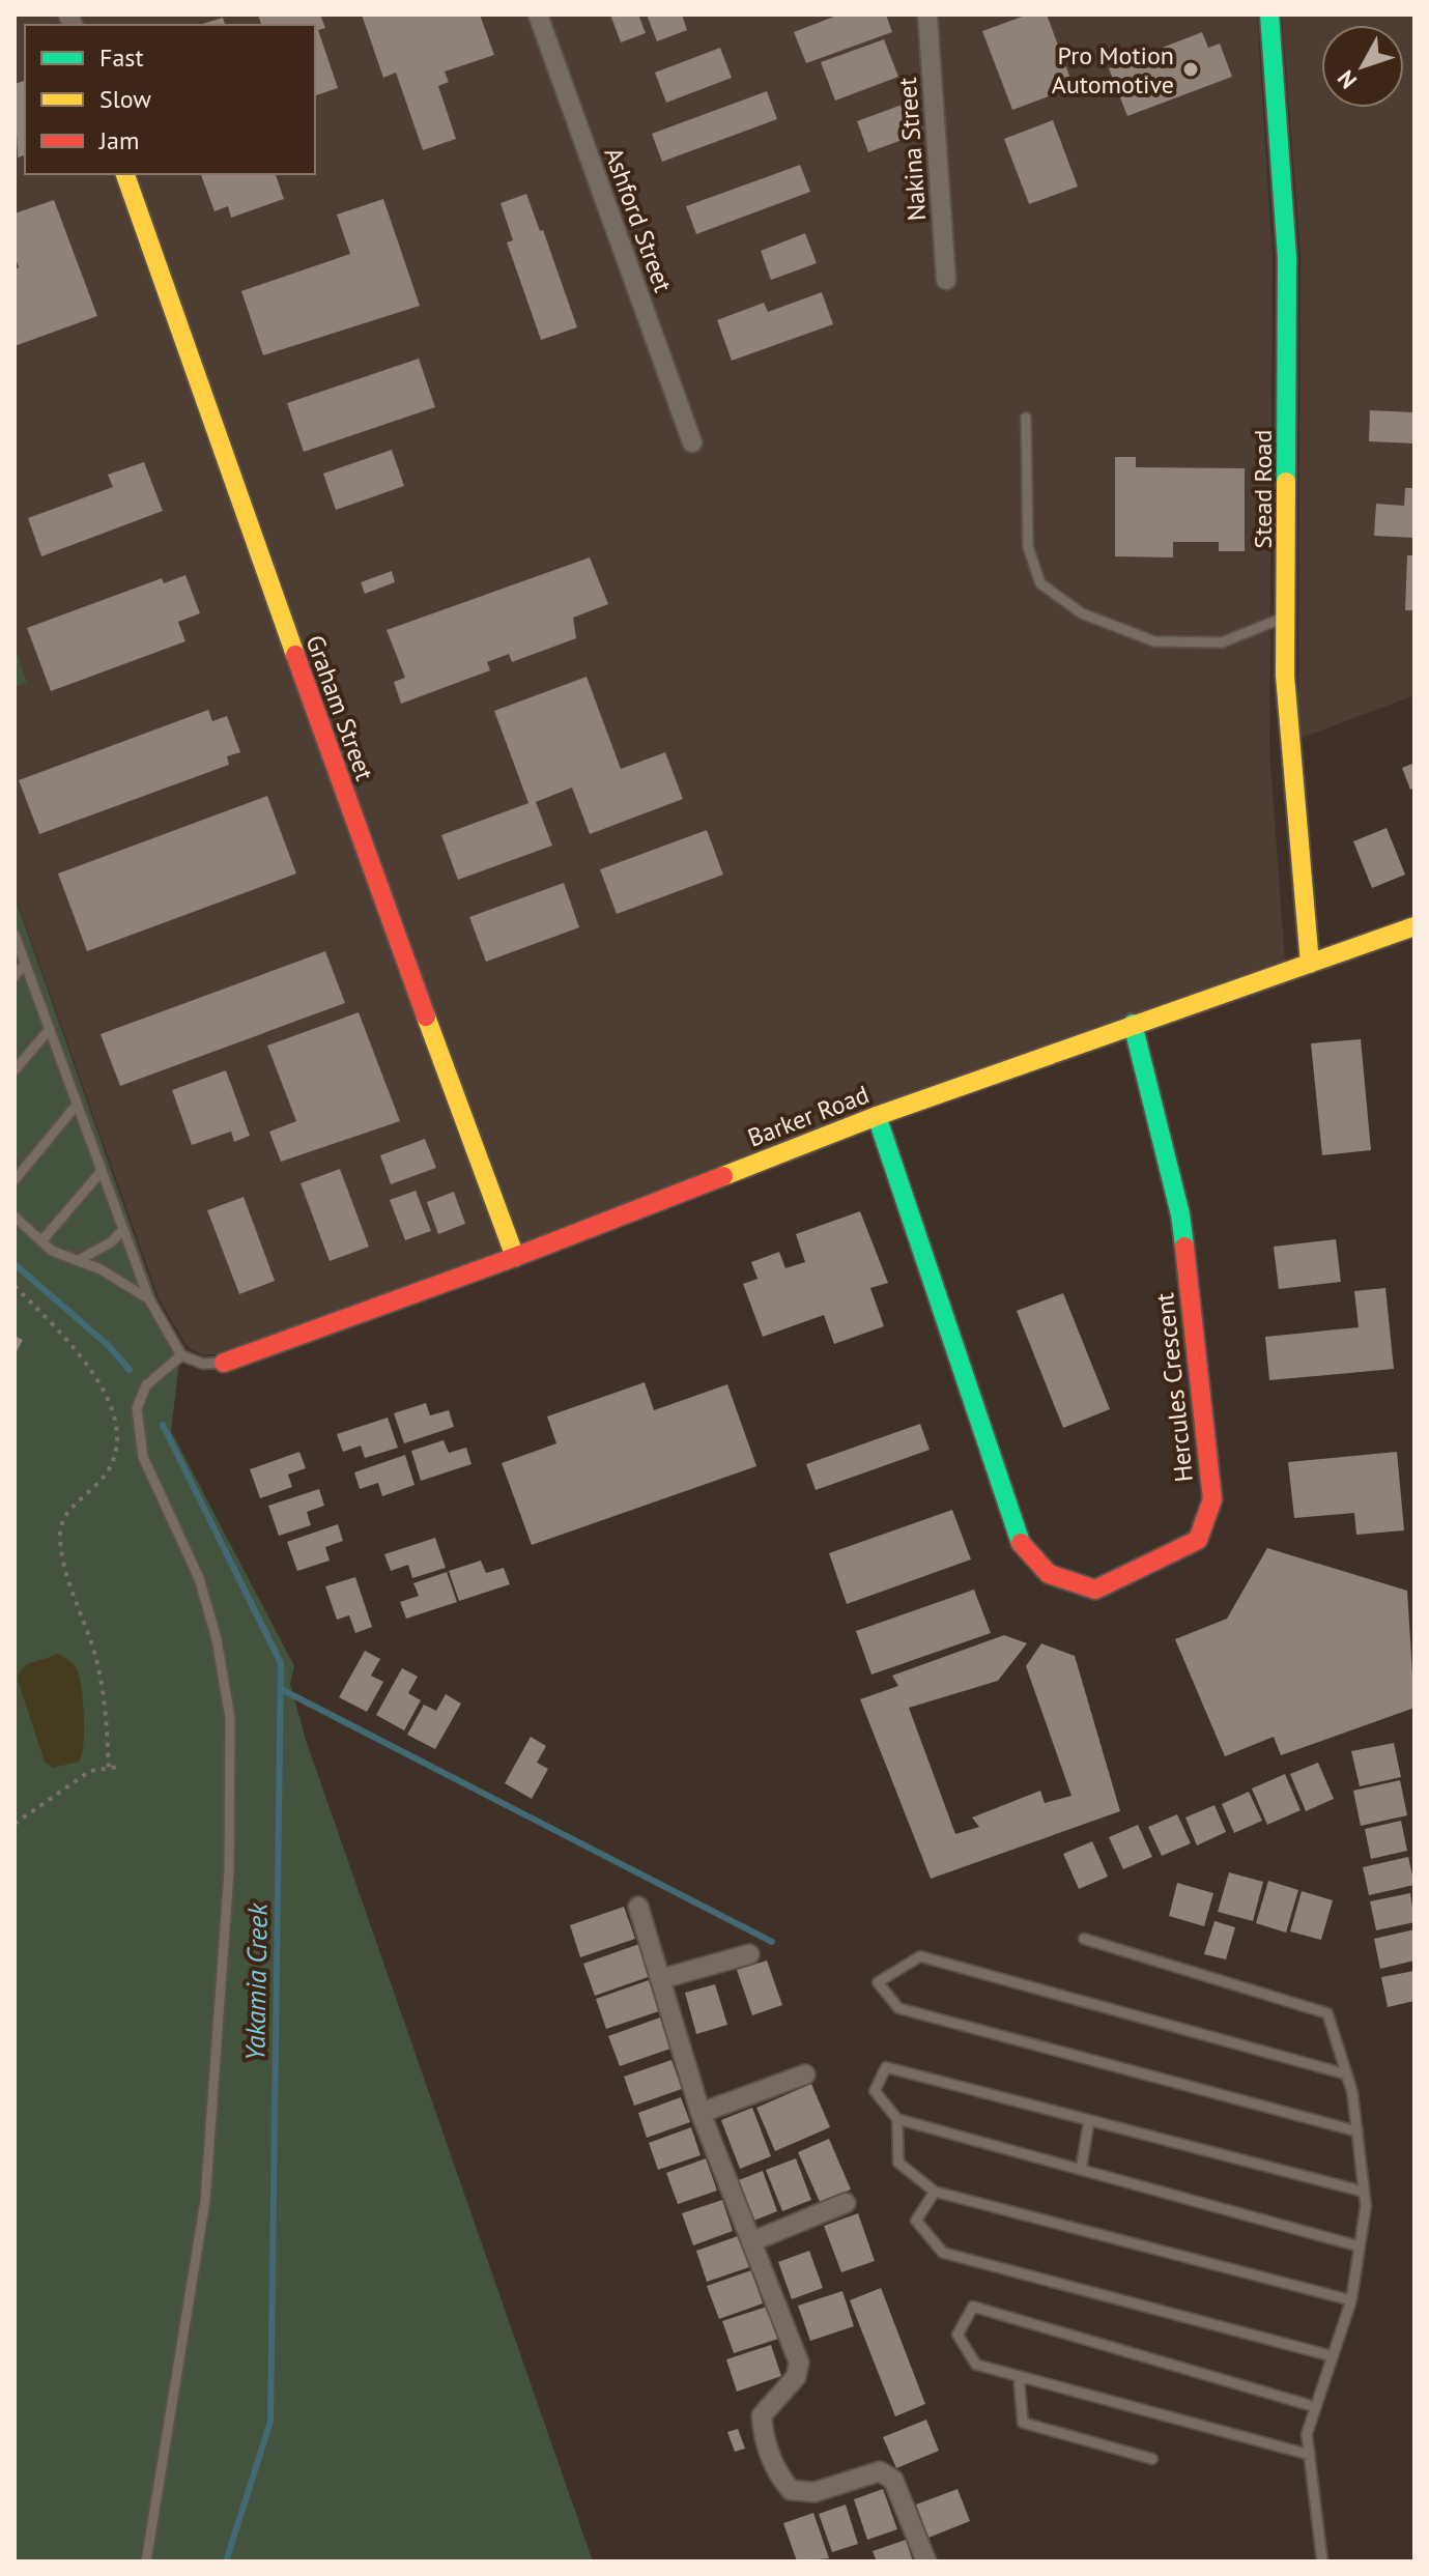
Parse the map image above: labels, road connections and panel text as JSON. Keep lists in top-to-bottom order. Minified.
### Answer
{"streets":{"street":["Nakina Street","Ashford Street","Stead Road","Graham Street","Barker Road","Hercules Crescent"]},"crossings":[["Stead Road","Barker Road"],["Graham Street","Barker Road"],["Barker Road","Hercules Crescent"]],"water":["Yakamia Creek"],"places":["Pro Motion Automotive"],"legend":["Fast","Slow","Jam"],"north":"bottom left"}
